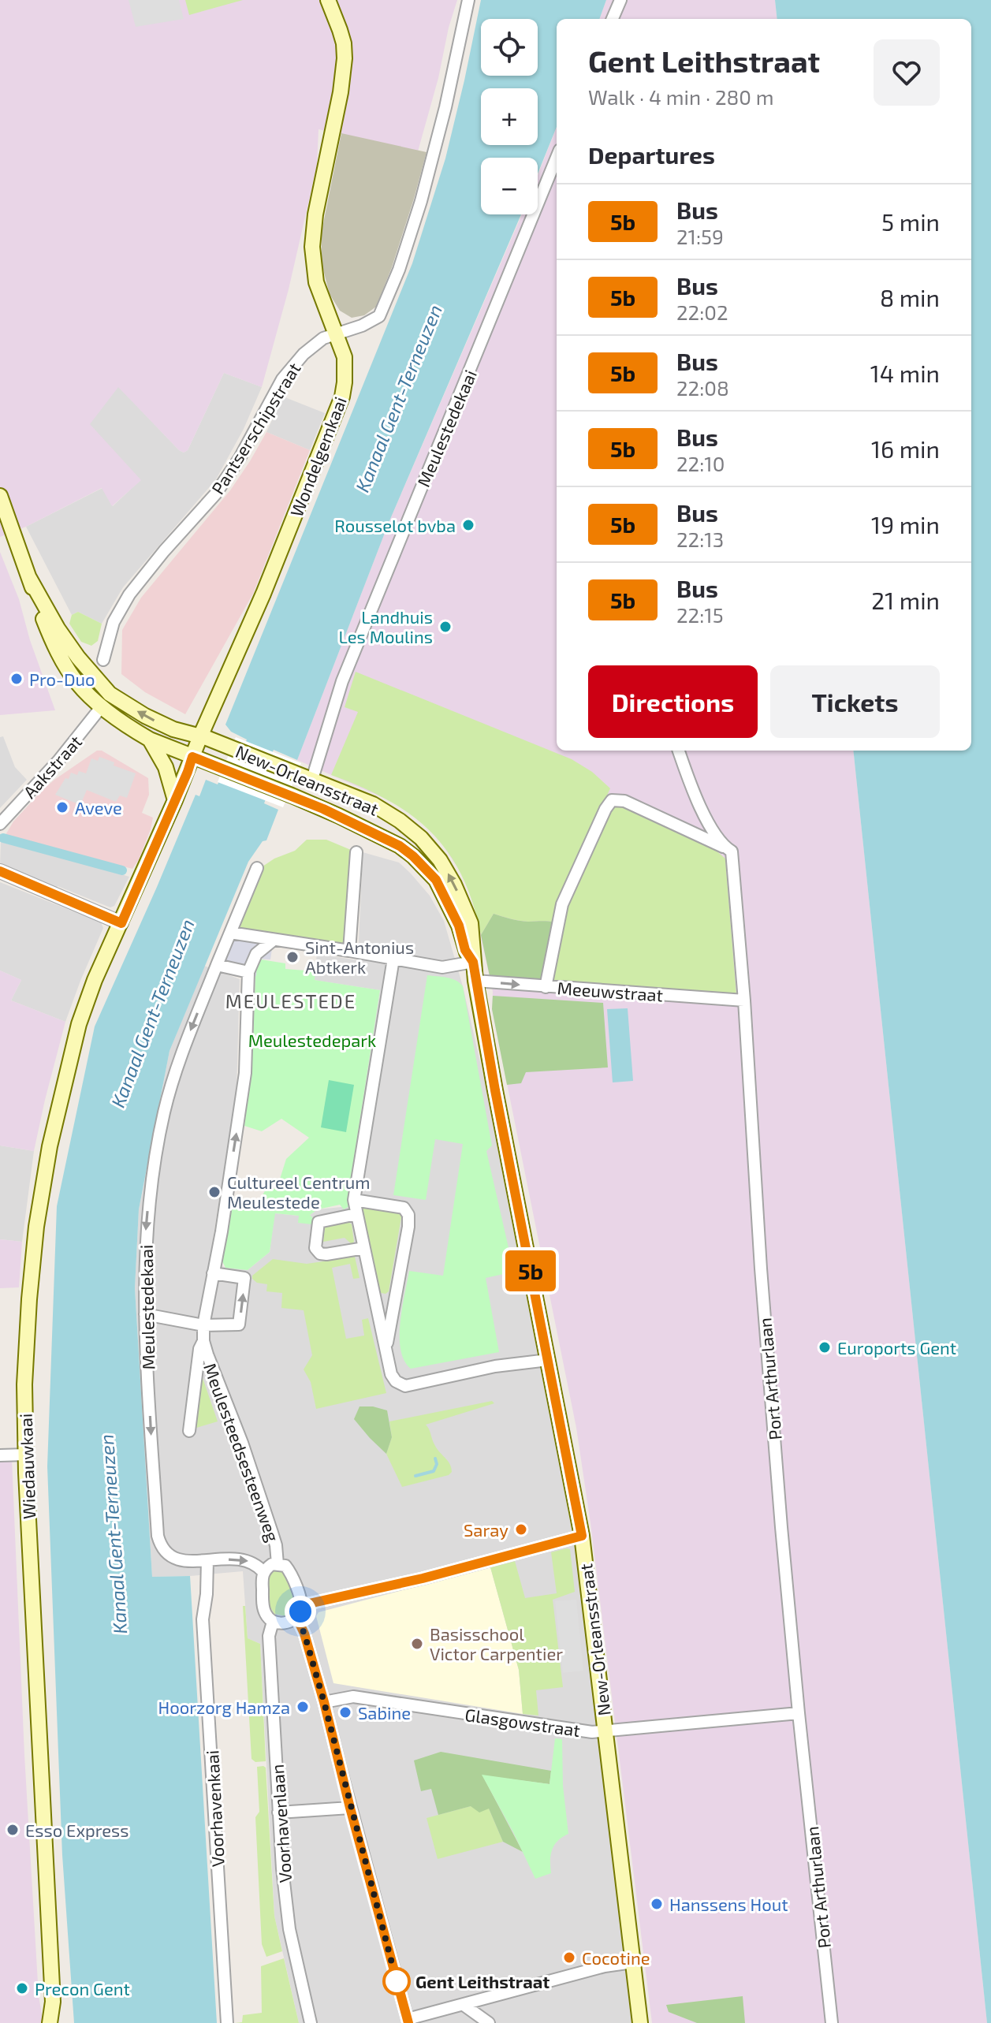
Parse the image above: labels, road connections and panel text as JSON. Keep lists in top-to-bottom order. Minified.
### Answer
{"streets":{"main road":["Wondelgemkaai","New-Orleansstraat","Wiedauwkaai"],"street":["Pantserschipstraat","Meulestedekaai","Aakstraat","Meeuwstraat","Port Arthurlaan","Meulesteedsesteenweg","Glasgowstraat","Voorhavenkaai","Voorhavenlaan"]},"crossings":[["Pantserschipstraat","Wondelgemkaai"],["Meulestedekaai","New-Orleansstraat"],["Meulestedekaai","Meulesteedsesteenweg"],["Meulestedekaai","Voorhavenkaai"],["Meulestedekaai","Voorhavenlaan"],["Wondelgemkaai","New-Orleansstraat"],["Wondelgemkaai","Wiedauwkaai"],["Aakstraat","New-Orleansstraat"],["New-Orleansstraat","Meeuwstraat"],["New-Orleansstraat","Glasgowstraat"],["Meeuwstraat","Port Arthurlaan"],["Port Arthurlaan","Glasgowstraat"],["Meulesteedsesteenweg","Voorhavenlaan"]],"one_way":["Meulestedekaai","Meulesteedsesteenweg"],"districts":["MEULESTEDE"],"water":["Kanaal Gent-Terneuzen"],"parks":["Meulestedepark"],"places":["Rousselot bvba","Landhuis Les Moulins","Pro-Duo","Aveve","Sint-Antonius Abtkerk","Cultureel Centrum Meulestede","Euroports Gent","Saray","Basisschool Victor Carpentier","Hoorzorg Hamza","Sabine","Esso Express","Hanssens Hout","Cocotine","Gent Leithstraat","Precon Gent"],"lines":["bus line 5b"],"page":{"on_map":"5b","map_buttons":["+","−"],"heading":[["Gent Leithstraat","Walk · 4 min · 280 m"],"Departures"],"list":[{"mark":"5b","name":"Bus","note":"21:59","value":"5 min"},{"mark":"5b","name":"Bus","note":"22:02","value":"8 min"},{"mark":"5b","name":"Bus","note":"22:08","value":"14 min"},{"mark":"5b","name":"Bus","note":"22:10","value":"16 min"},{"mark":"5b","name":"Bus","note":"22:13","value":"19 min"},{"mark":"5b","name":"Bus","note":"22:15","value":"21 min"}],"buttons":["Directions","Tickets"]}}
